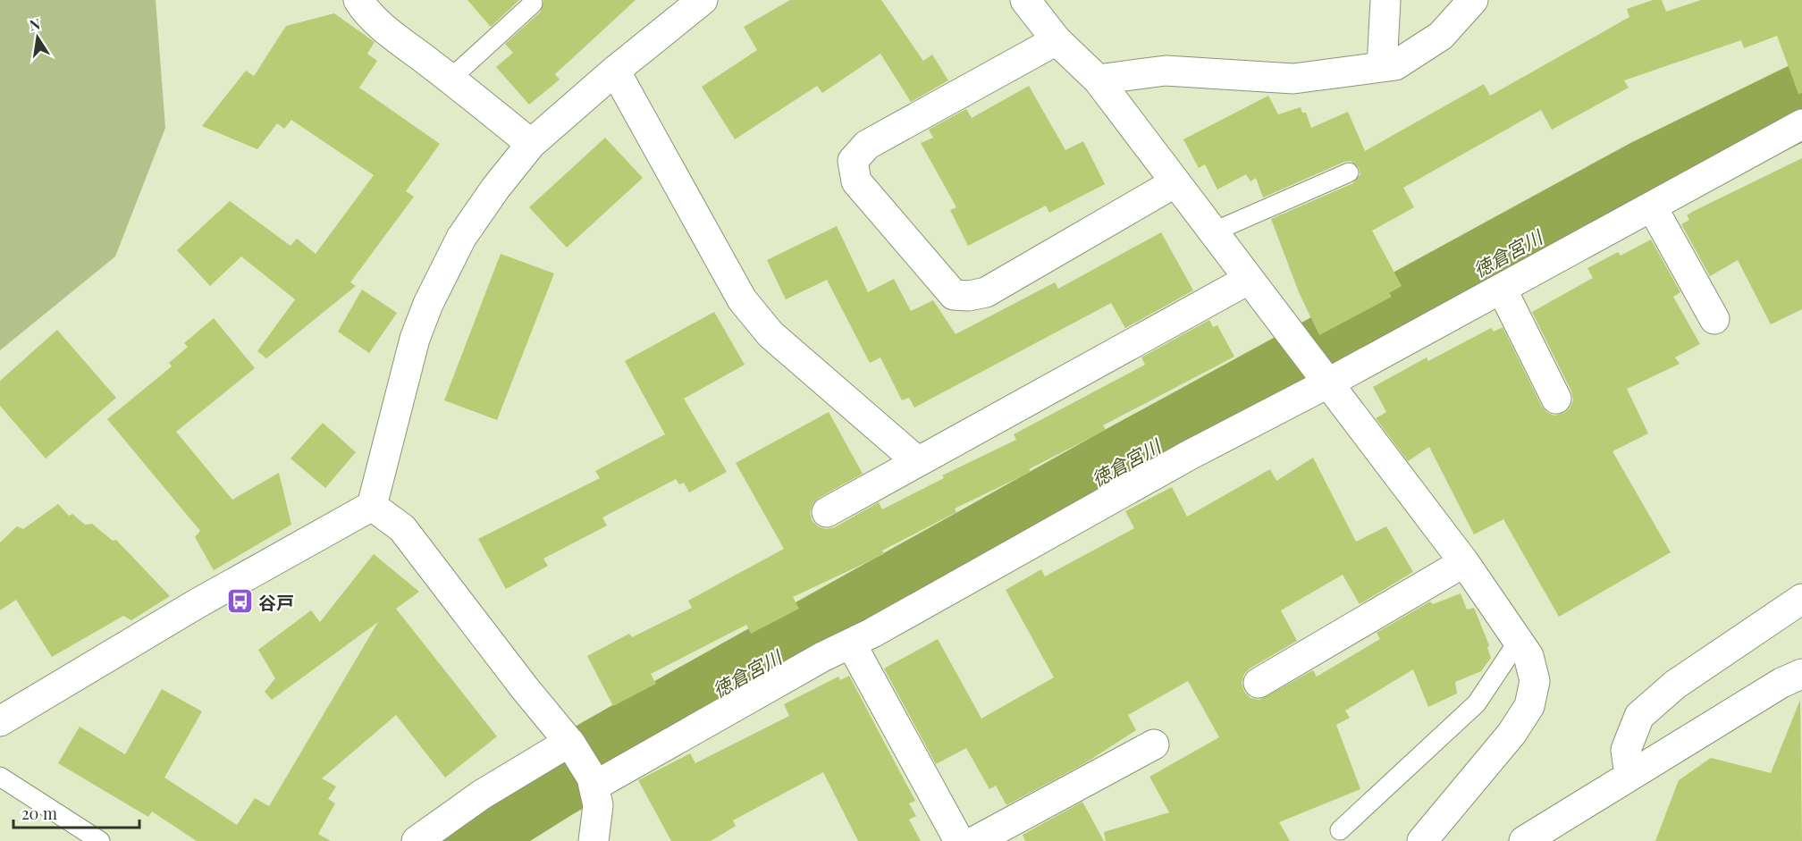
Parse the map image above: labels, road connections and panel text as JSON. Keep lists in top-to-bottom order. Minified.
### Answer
{"water":["徳倉宮川"],"places":{"bus stop":["谷戸"]},"scale_bar":"20 m","north":"top"}
